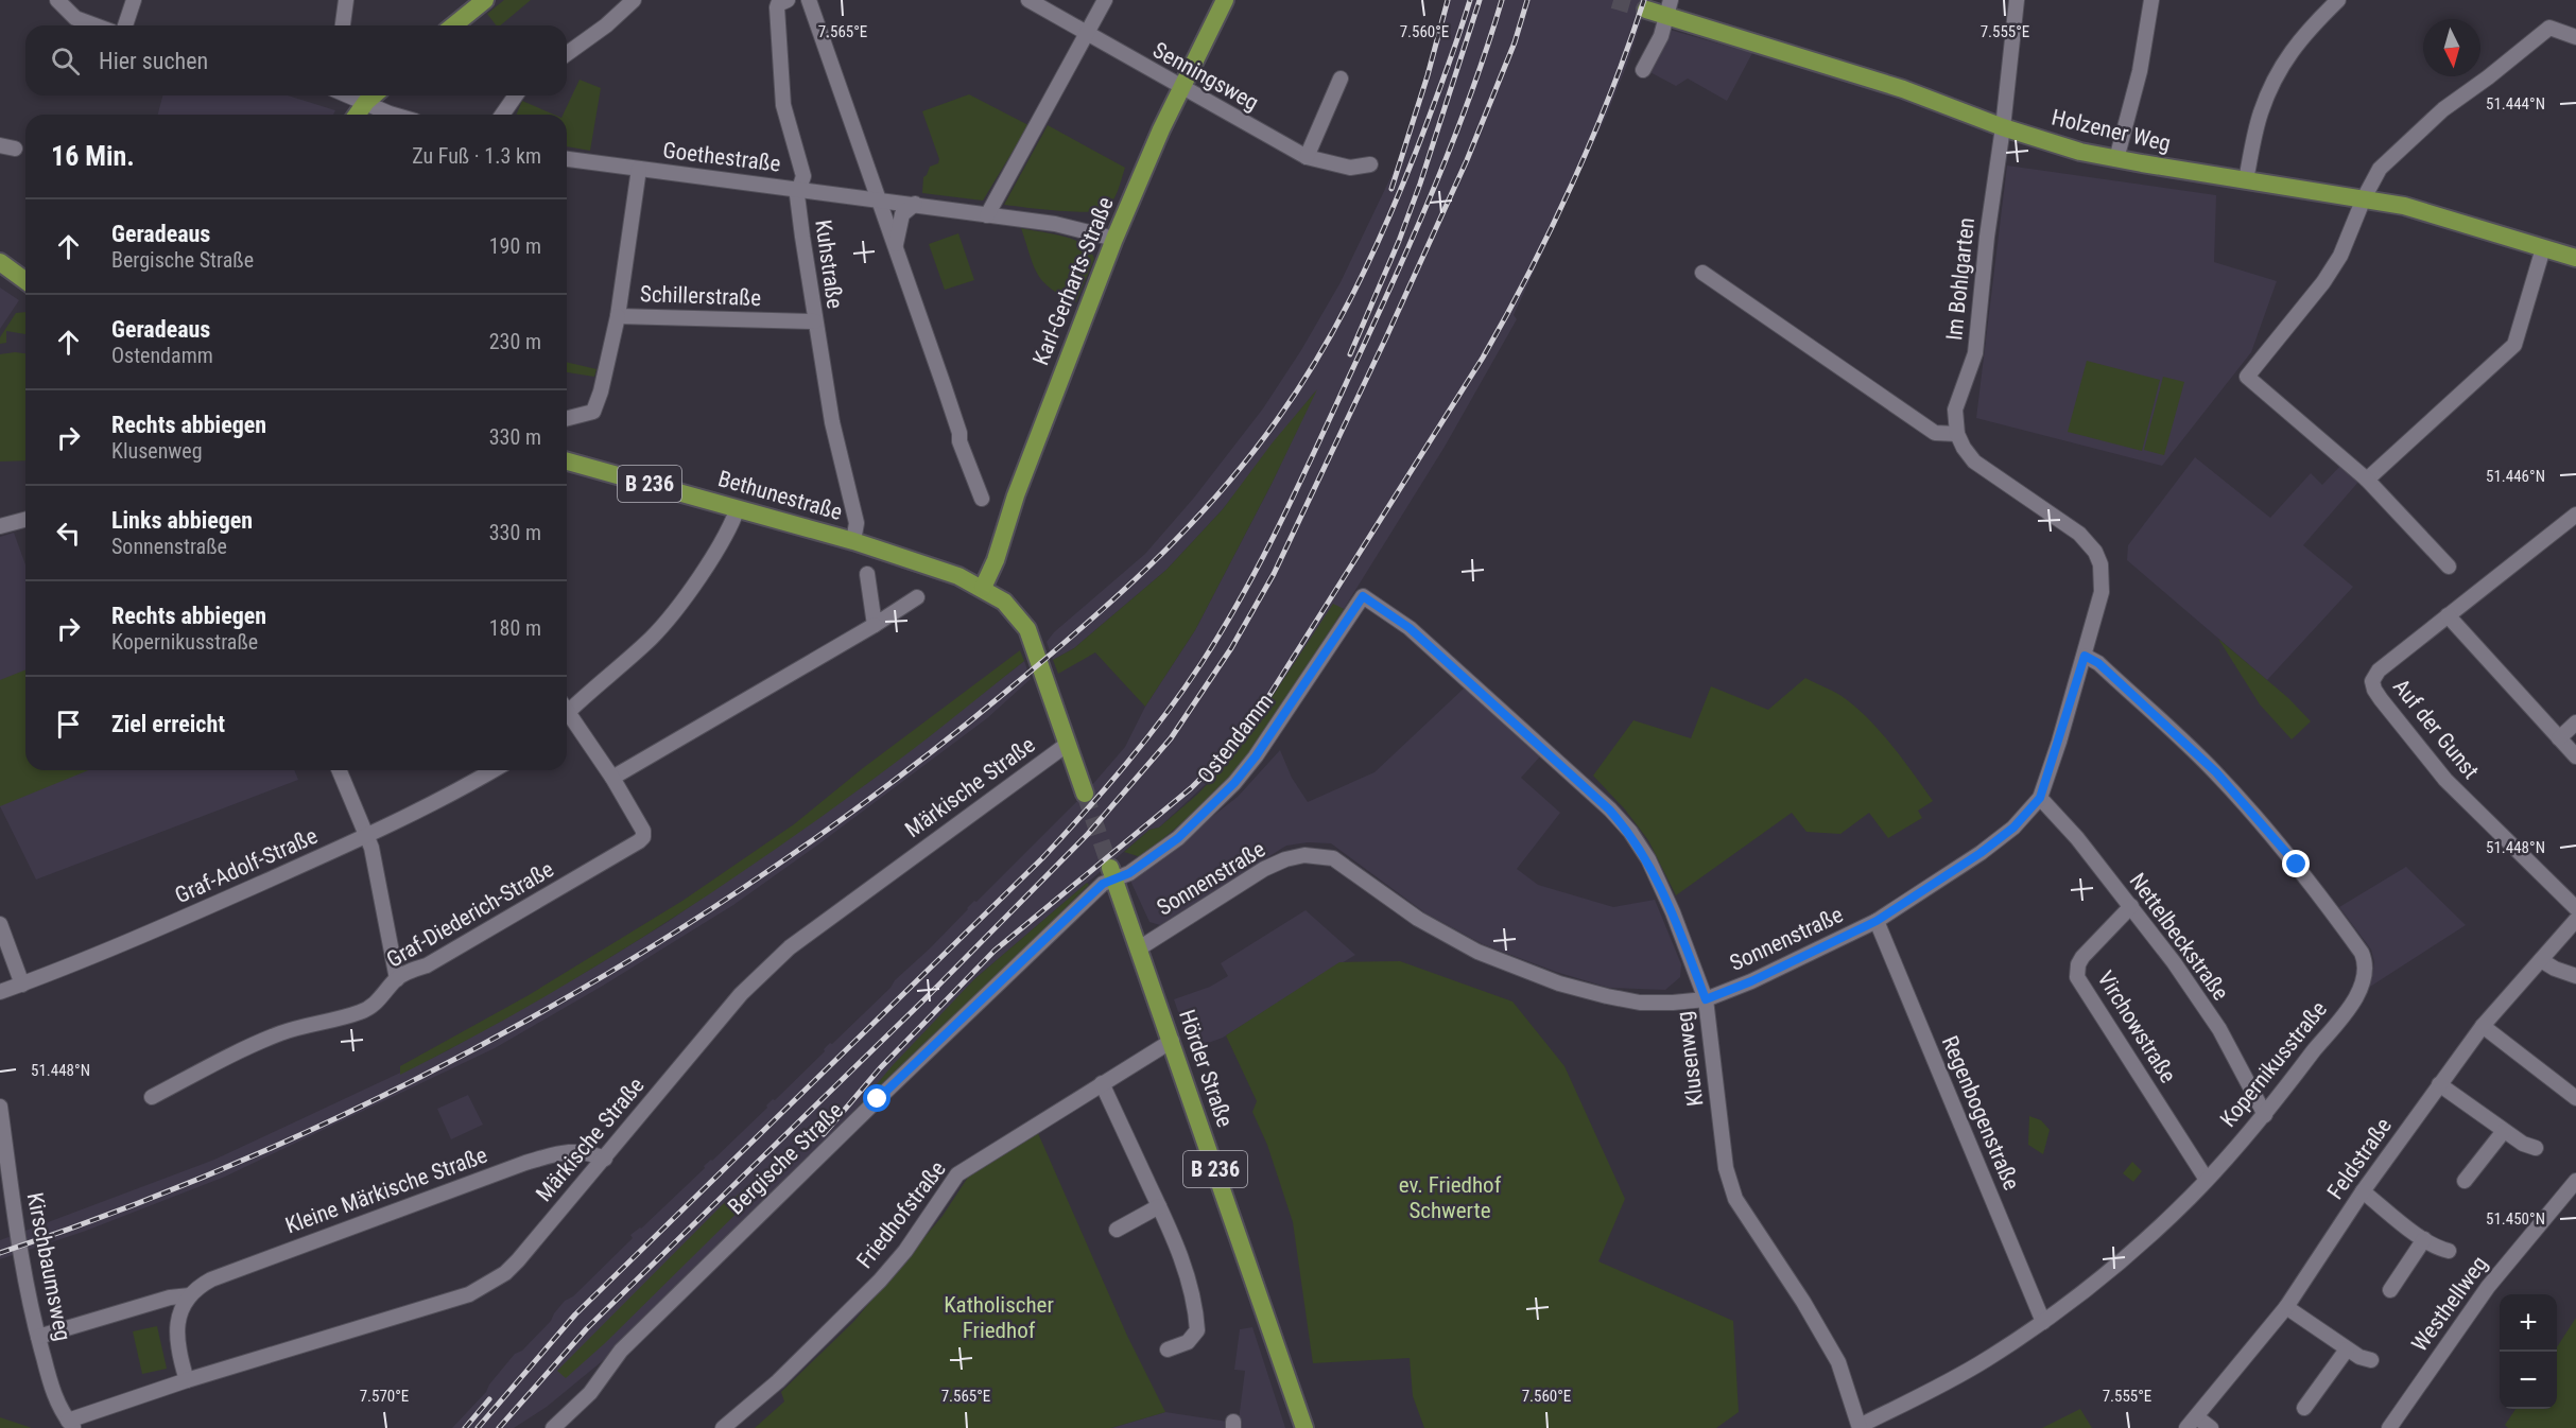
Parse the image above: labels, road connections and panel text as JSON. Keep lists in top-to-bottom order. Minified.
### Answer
{"streets":{"main road":["Holzener Weg","Karl-Gerharts-Straße","B 236","Bethunestraße","Hörder Straße"],"street":["Senningsweg","Goethestraße","Kuhstraße","Im Bohlgarten","Schillerstraße","Auf der Gunst","Ostendamm","Märkische Straße","Graf-Adolf-Straße","Sonnenstraße","Graf-Diederich-Straße","Nettelbeckstraße","Virchowstraße","Klusenweg","Kopernikusstraße","Regenbogenstraße","Bergische Straße","Feldstraße","Kleine Märkische Straße","Friedhofstraße","Kirschbaumsweg","Westhellweg"]},"crossings":[["Senningsweg","Karl-Gerharts-Straße"],["Holzener Weg","Im Bohlgarten"],["Goethestraße","Kuhstraße"],["Goethestraße","Karl-Gerharts-Straße"],["Goethestraße","Schillerstraße"],["Kuhstraße","Schillerstraße"],["Kuhstraße","Bethunestraße"],["Im Bohlgarten","Sonnenstraße"],["Karl-Gerharts-Straße","B 236"],["Karl-Gerharts-Straße","Bethunestraße"],["B 236","Bethunestraße"],["B 236","Märkische Straße"],["Ostendamm","Klusenweg"],["Ostendamm","Hörder Straße"],["Ostendamm","Bergische Straße"],["Märkische Straße","Kleine Märkische Straße"],["Märkische Straße","Kirschbaumsweg"],["Sonnenstraße","Nettelbeckstraße"],["Sonnenstraße","Klusenweg"],["Sonnenstraße","Kopernikusstraße"],["Sonnenstraße","Hörder Straße"],["Sonnenstraße","Regenbogenstraße"],["Nettelbeckstraße","Virchowstraße"],["Nettelbeckstraße","Kopernikusstraße"],["Virchowstraße","Kopernikusstraße"],["Klusenweg","Kopernikusstraße"],["Kopernikusstraße","Regenbogenstraße"],["Hörder Straße","Bergische Straße"],["Hörder Straße","Friedhofstraße"],["Kleine Märkische Straße","Kirschbaumsweg"]],"parks":["ev. Friedhof Schwerte","Katholischer Friedhof"],"north":"bottom","page":{"search":"Hier suchen","heading":["16 Min.","Zu Fuß · 1.3 km"],"list":[["Geradeaus","Bergische Straße","190 m"],["Geradeaus","Ostendamm","230 m"],["Rechts abbiegen","Klusenweg","330 m"],["Links abbiegen","Sonnenstraße","330 m"],["Rechts abbiegen","Kopernikusstraße","180 m"],"Ziel erreicht"],"map_buttons":["+","−"]},"coordinates":["7.565°E","7.560°E","7.555°E","51.444°N","51.446°N","51.448°N","51.450°N","7.570°E"]}
